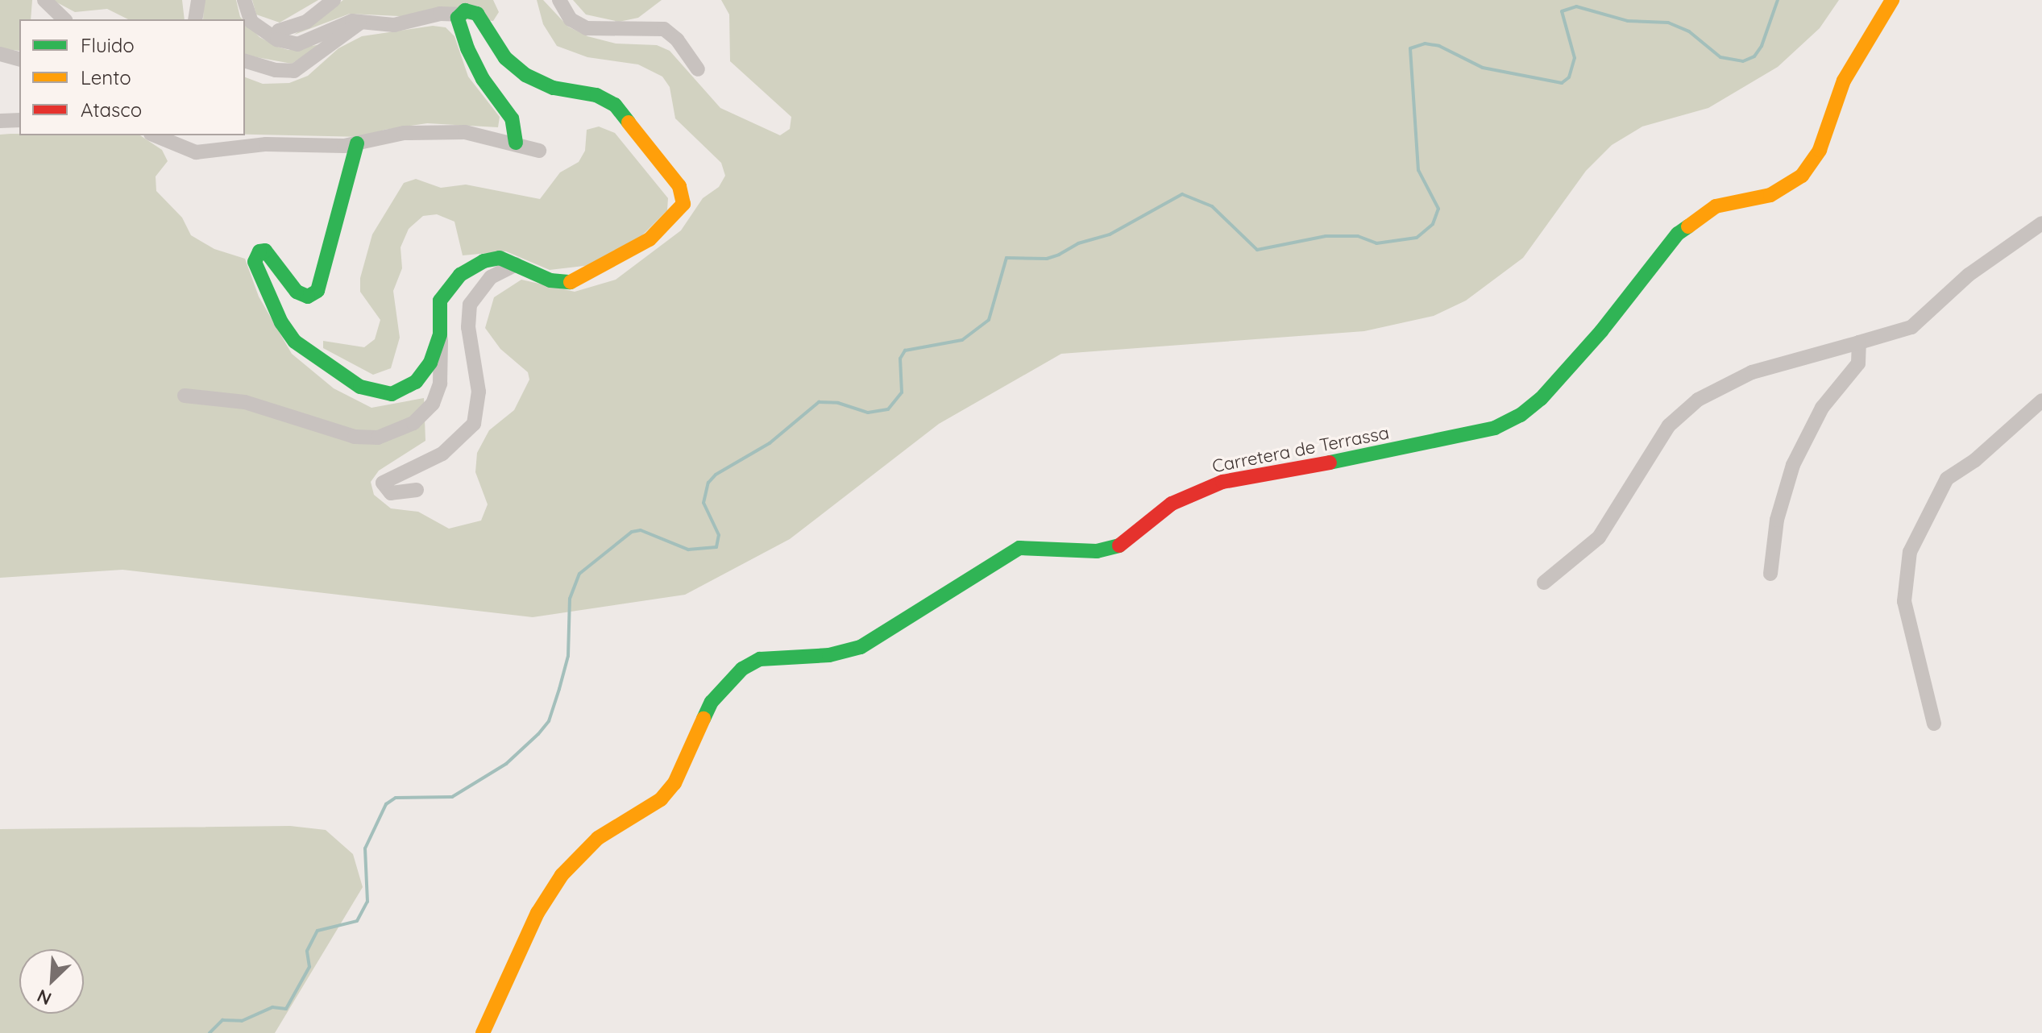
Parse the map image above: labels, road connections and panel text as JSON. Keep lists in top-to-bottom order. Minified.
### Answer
{"streets":{"street":["Carretera de Terrassa"]},"legend":["Fluido","Lento","Atasco"],"north":"bottom left"}
